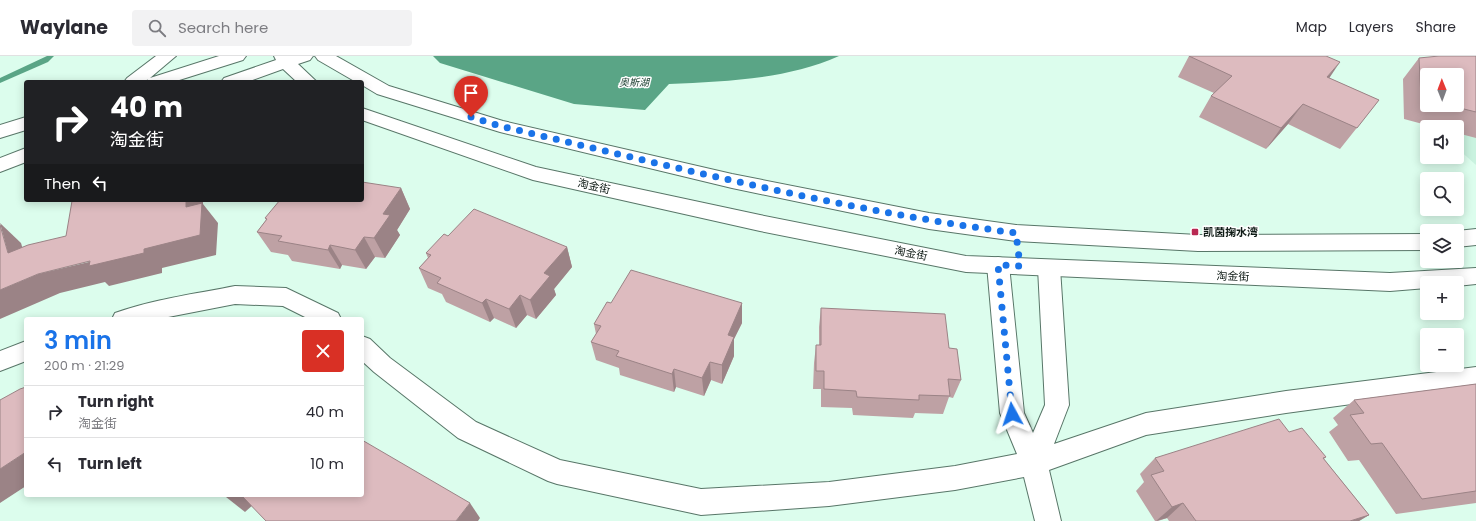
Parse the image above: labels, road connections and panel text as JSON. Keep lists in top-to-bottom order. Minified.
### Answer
{"streets":{"street":["淘金街"]},"water":["奥斯湖"],"places":{"transit":["凯茵掬水湾"]},"north":"top","page":{"header":"Waylane","search":"Search here","nav":["Map","Layers","Share"],"map_buttons":["+","−"],"turn":["40 m","淘金街"],"then":"Then","heading":["3 min","200 m · 21:29"],"list":[{"name":"Turn right","note":"淘金街","value":"40 m"},{"name":"Turn left","value":"10 m"}]}}
